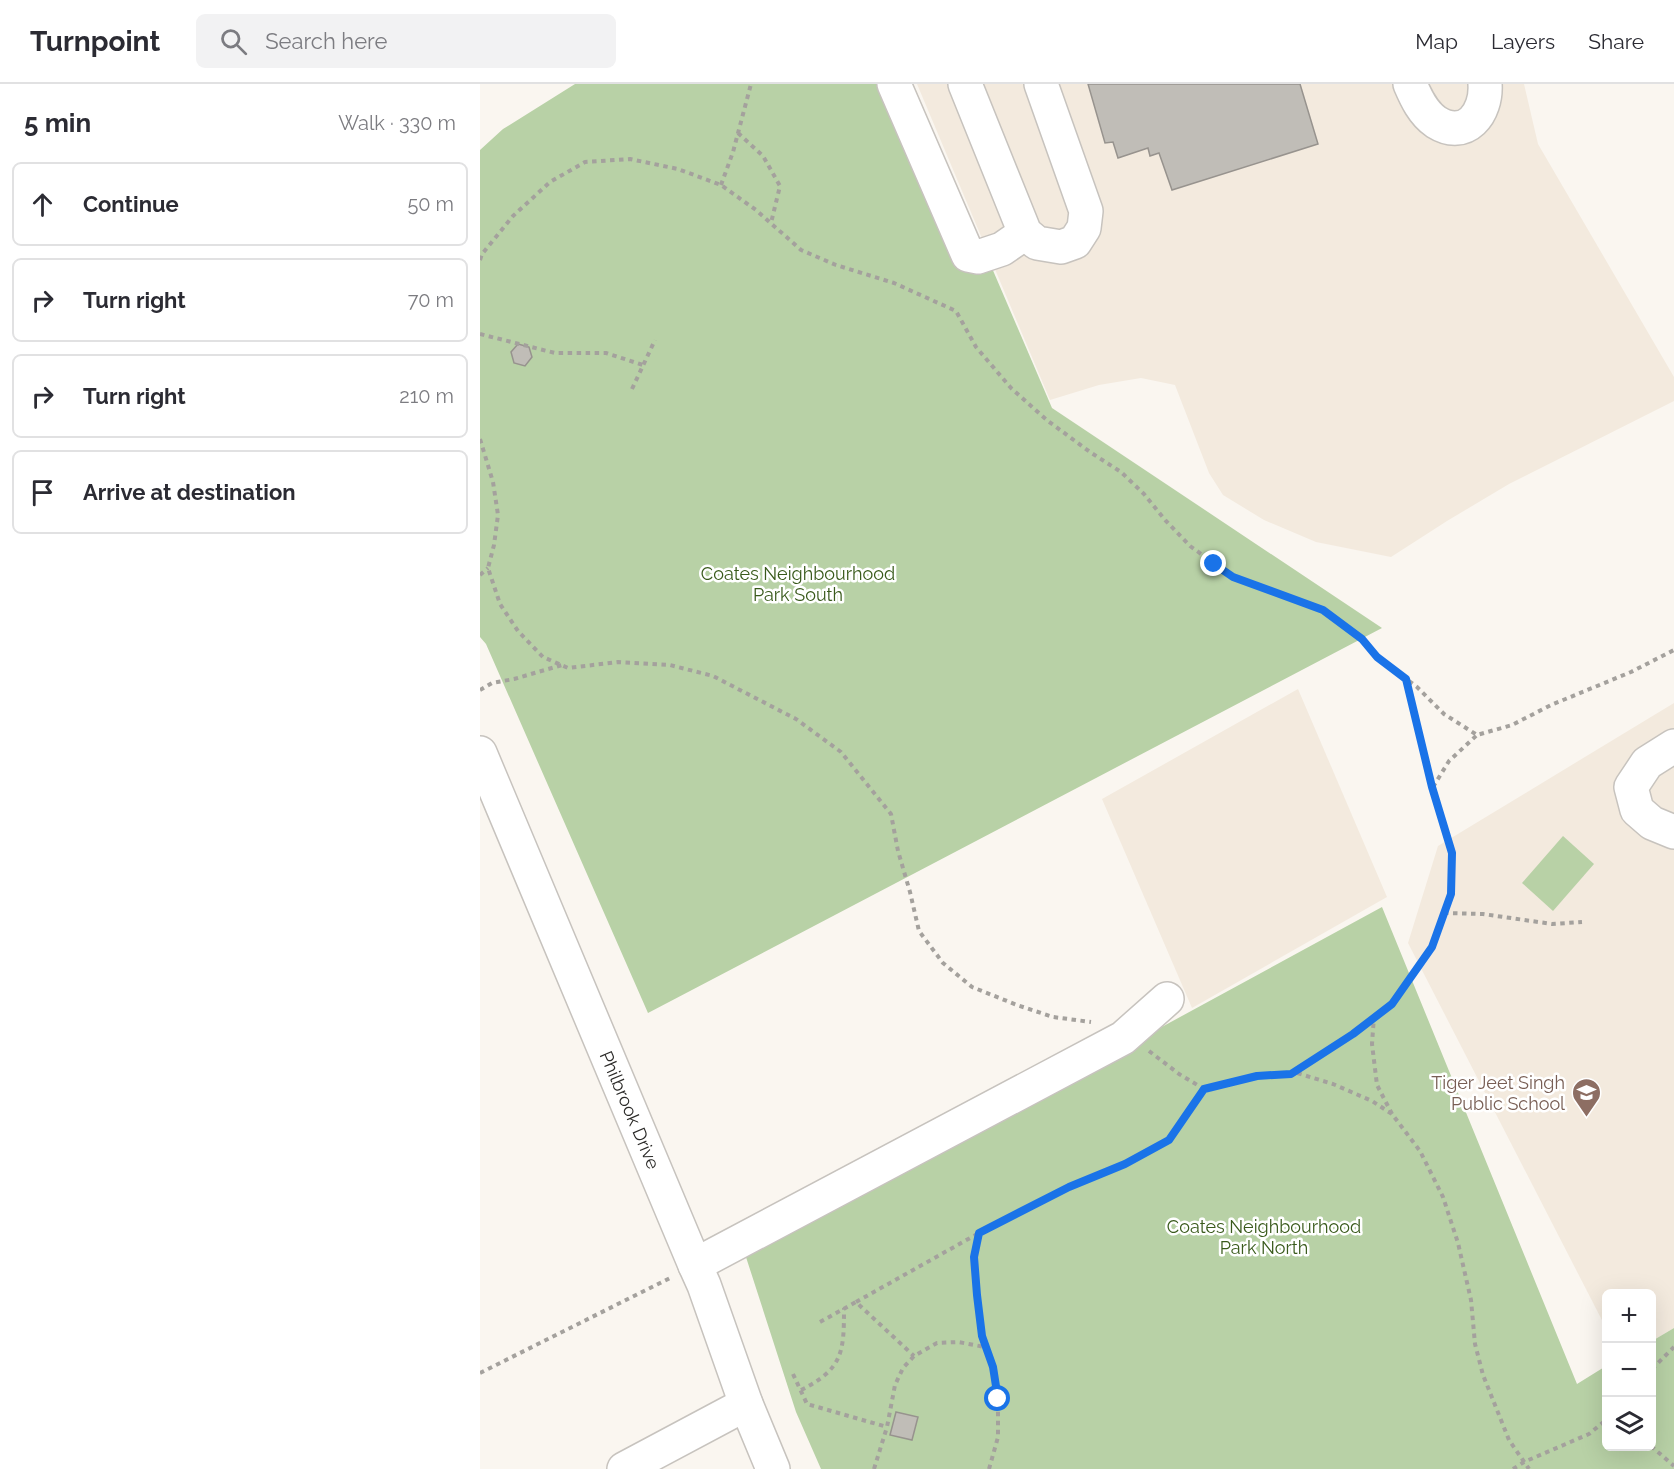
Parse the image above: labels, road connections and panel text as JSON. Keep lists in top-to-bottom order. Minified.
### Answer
{"streets":{"street":["Philbrook Drive"]},"parks":["Coates Neighbourhood Park South","Coates Neighbourhood Park North"],"places":{"school or university":["Tiger Jeet Singh Public School"]},"page":{"header":"Turnpoint","search":"Search here","nav":["Map","Layers","Share"],"heading":["5 min","Walk · 330 m"],"list":[["Continue","50 m"],["Turn right","70 m"],["Turn right","210 m"],"Arrive at destination"],"map_buttons":["+","−"]}}
